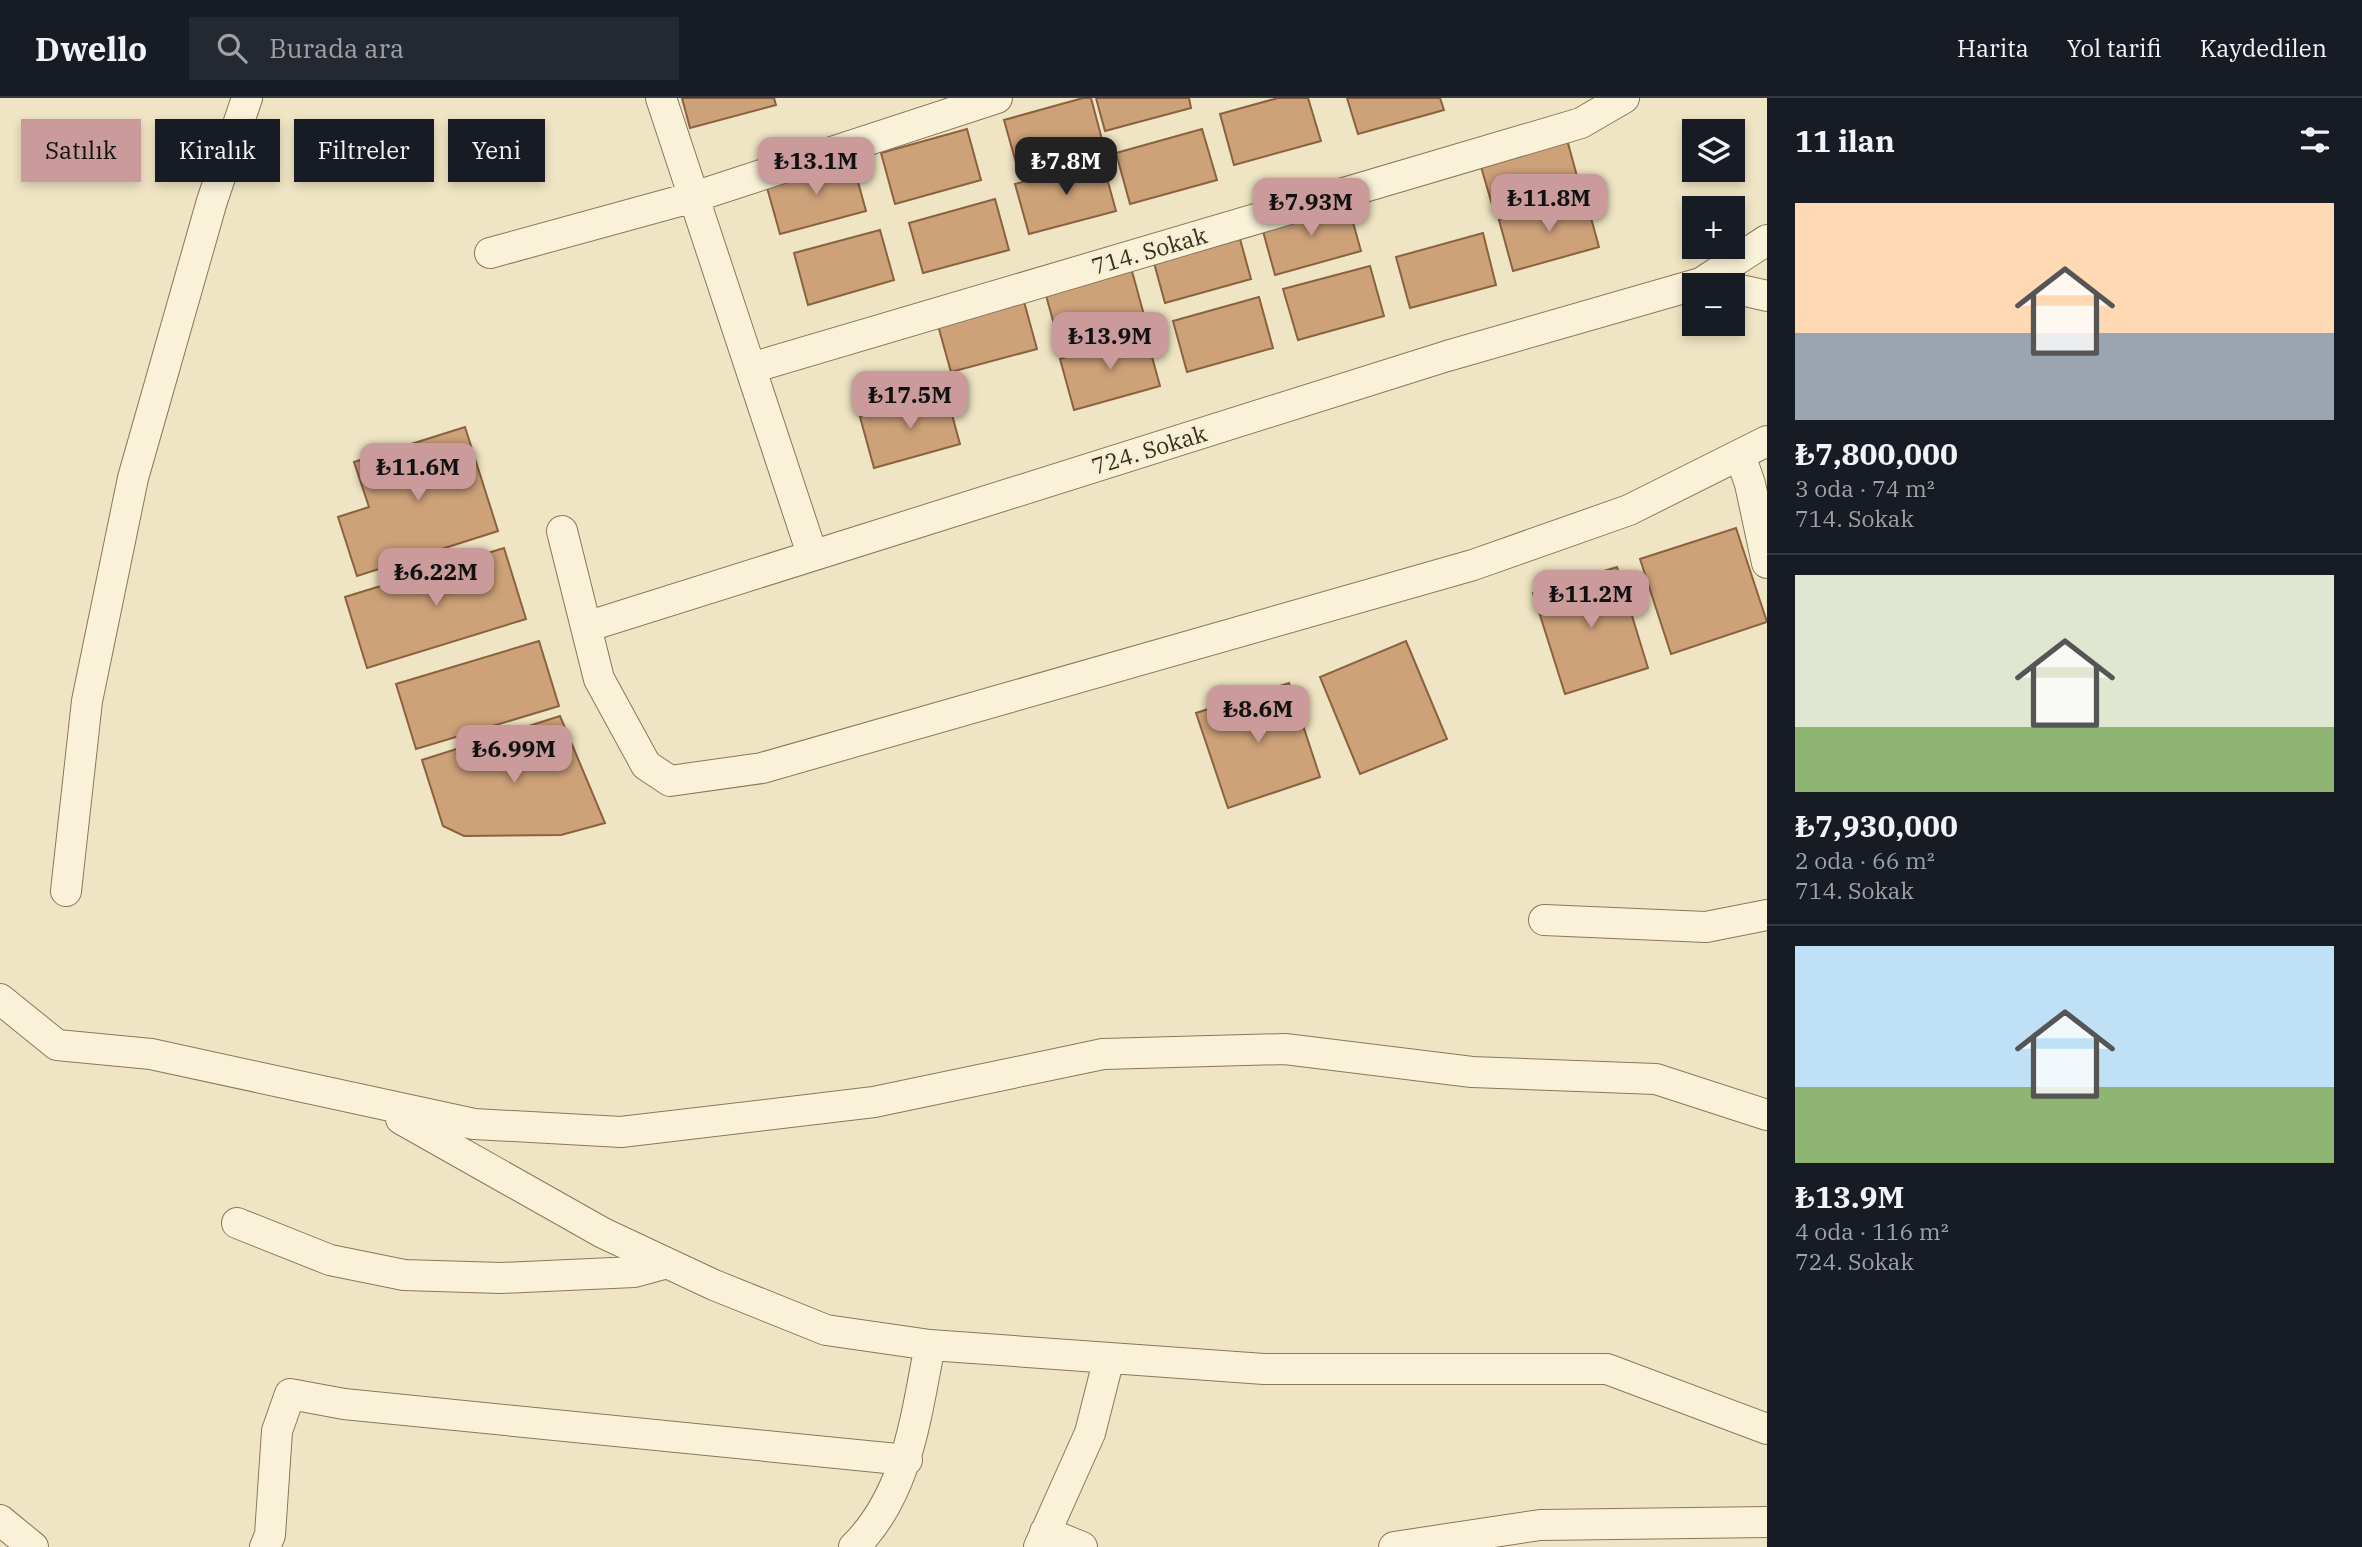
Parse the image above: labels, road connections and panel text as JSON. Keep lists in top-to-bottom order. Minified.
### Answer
{"streets":{"street":["714. Sokak","724. Sokak"]},"page":{"header":"Dwello","search":"Burada ara","nav":["Harita","Yol tarifi","Kaydedilen"],"heading":"11 ilan","map_buttons":["+","−"],"chip":["Satılık","Kiralık","Filtreler","Yeni"],"price":["₺13.1M","₺7.8M","₺11.8M","₺7.93M","₺13.9M","₺17.5M","₺11.6M","₺6.22M","₺11.2M","₺8.6M","₺6.99M"],"list":[{"name":"₺7,800,000","note":"3 oda · 74 m² · 714. Sokak"},{"name":"₺7,930,000","note":"2 oda · 66 m² · 714. Sokak"},{"name":"₺13.9M","note":"4 oda · 116 m² · 724. Sokak"}]}}
